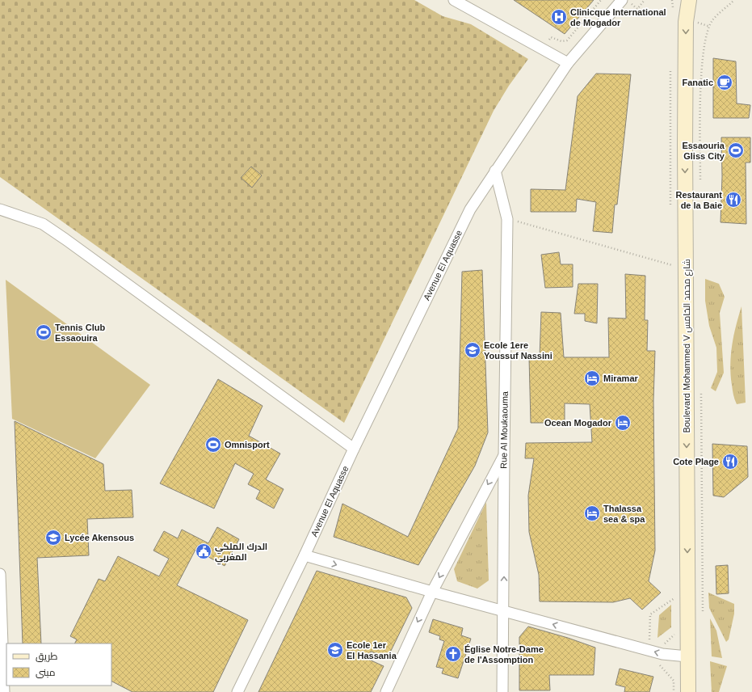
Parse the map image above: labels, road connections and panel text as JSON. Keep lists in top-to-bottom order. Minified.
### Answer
{"streets":{"street":["Avenue El Aquasse","Boulevard Mohammed V شارع محمد الخامس","Rue Al Moukaouma"]},"crossings":[["Avenue El Aquasse","Rue Al Moukaouma"]],"one_way":["Boulevard Mohammed V شارع محمد الخامس"],"places":{"hospital":["Clinicque International de Mogador"],"cafe":["Fanatic"],"sports":["Essaouria Gliss City","Tennis Club Essaouira","Omnisport"],"restaurant":["Restaurant de la Baie","Cote Plage"],"school or university":["Ecole 1ere Youssuf Nassini","Lycée Akensous","Ecole 1er El Hassania"],"hotel":["Miramar","Ocean Mogador","Thalassa sea & spa"],"public building":["الدرك الملكي المغربي"],"church":["Église Notre-Dame de l'Assomption"]},"legend":["طريق","مبنى"]}
